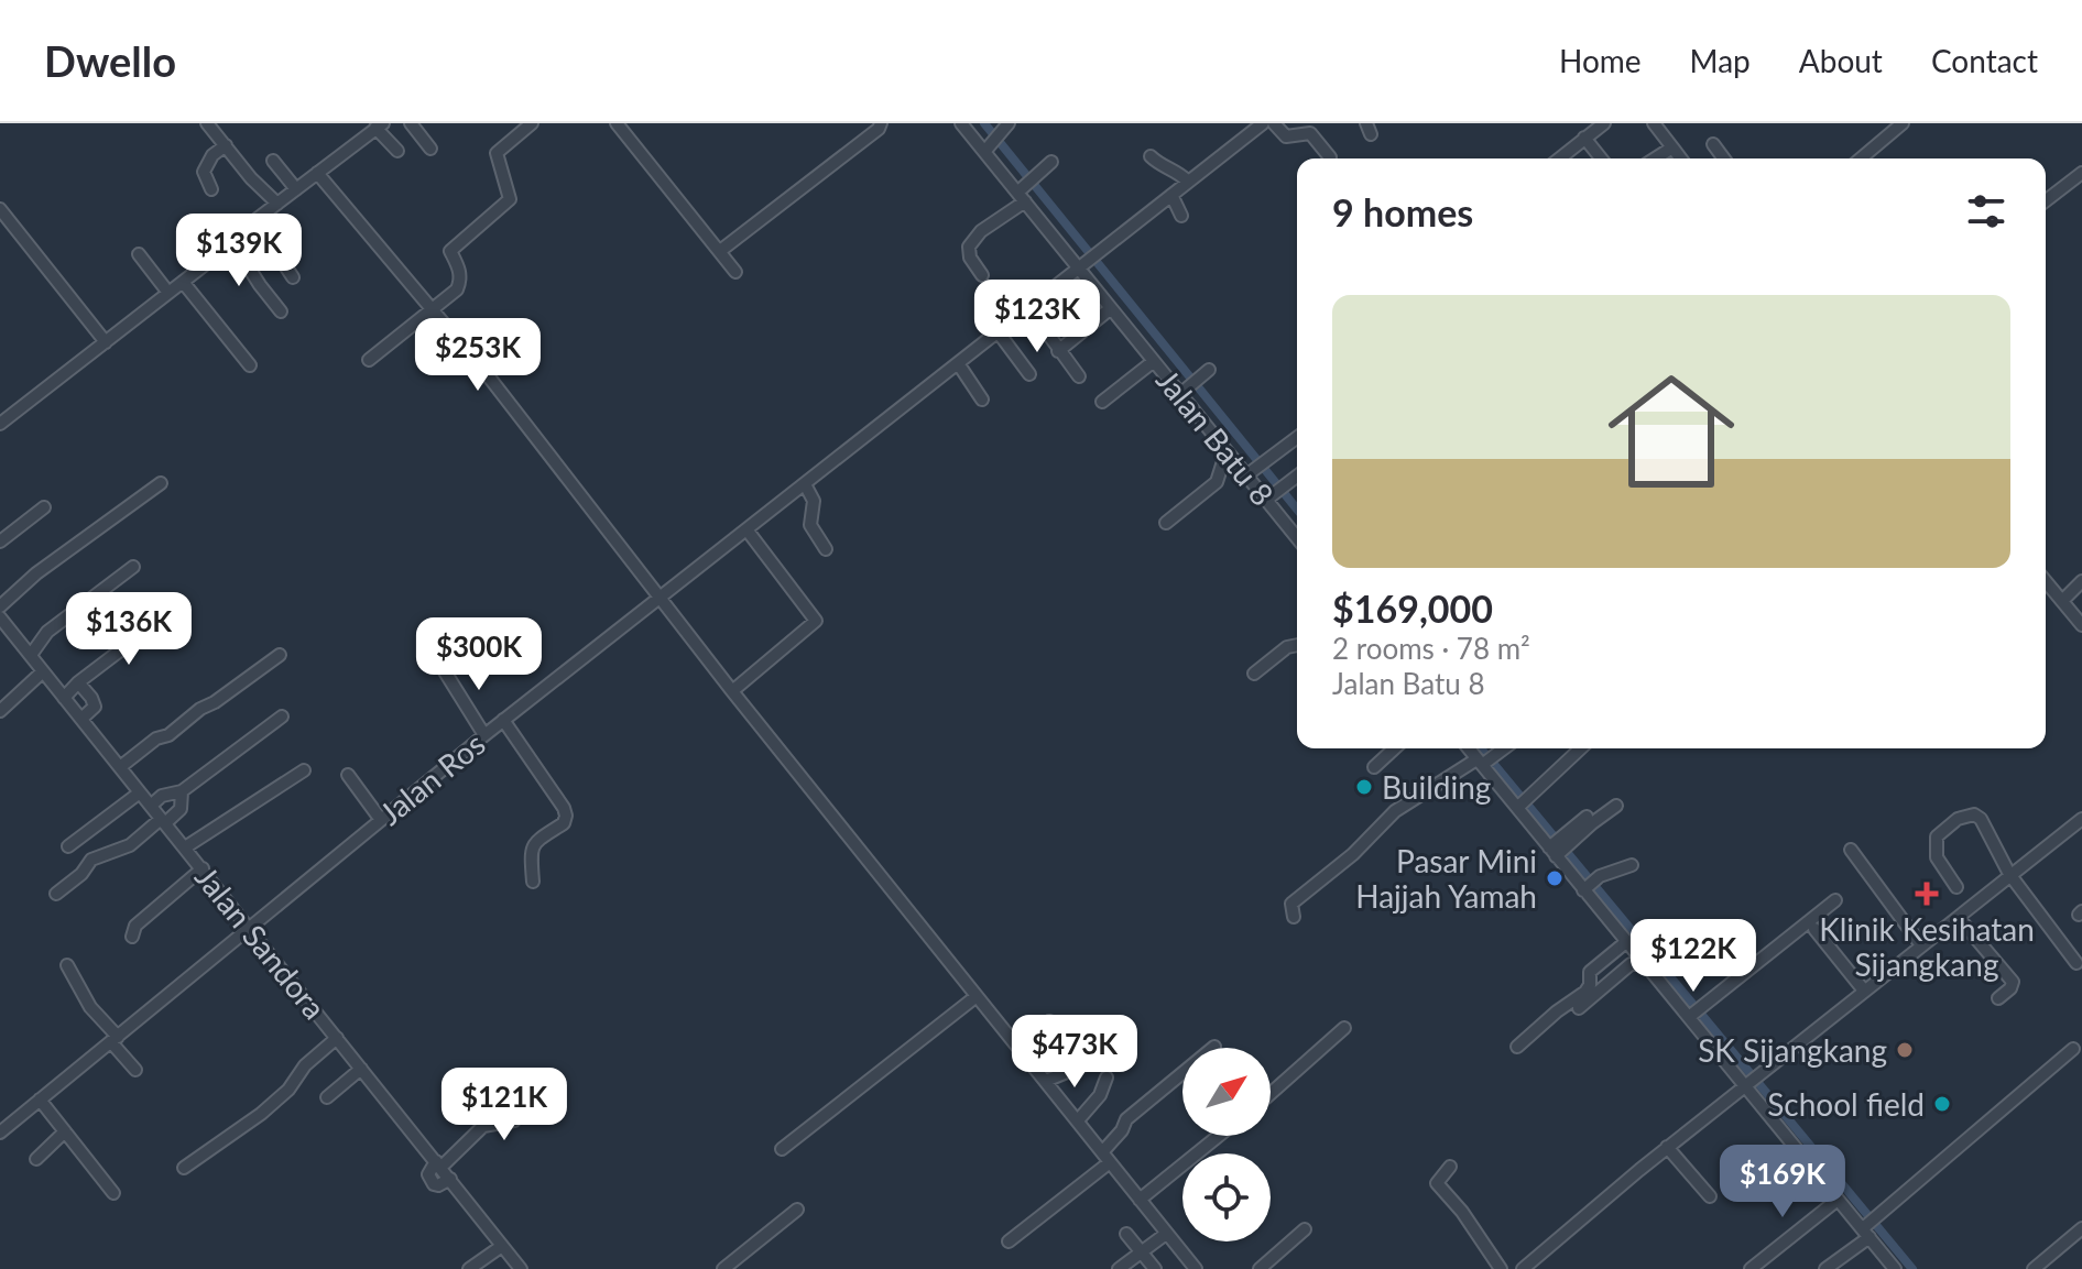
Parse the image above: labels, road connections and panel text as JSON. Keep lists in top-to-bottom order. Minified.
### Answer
{"streets":{"street":["Jalan Batu 8","Jalan Ros","Jalan Sandora"]},"crossings":[["Jalan Batu 8","Jalan Ros"],["Jalan Ros","Jalan Sandora"]],"places":{"other":["Building","Pasar Mini Hajjah Yamah","SK Sijangkang","School field"],"health":["Klinik Kesihatan Sijangkang"]},"north":"top right","page":{"header":"Dwello","nav":["Home","Map","About","Contact"],"heading":"9 homes","price":["$139K","$123K","$253K","$136K","$300K","$122K","$473K","$121K","$169K"],"list":[{"name":"$169,000","note":"2 rooms · 78 m² · Jalan Batu 8"}]}}
